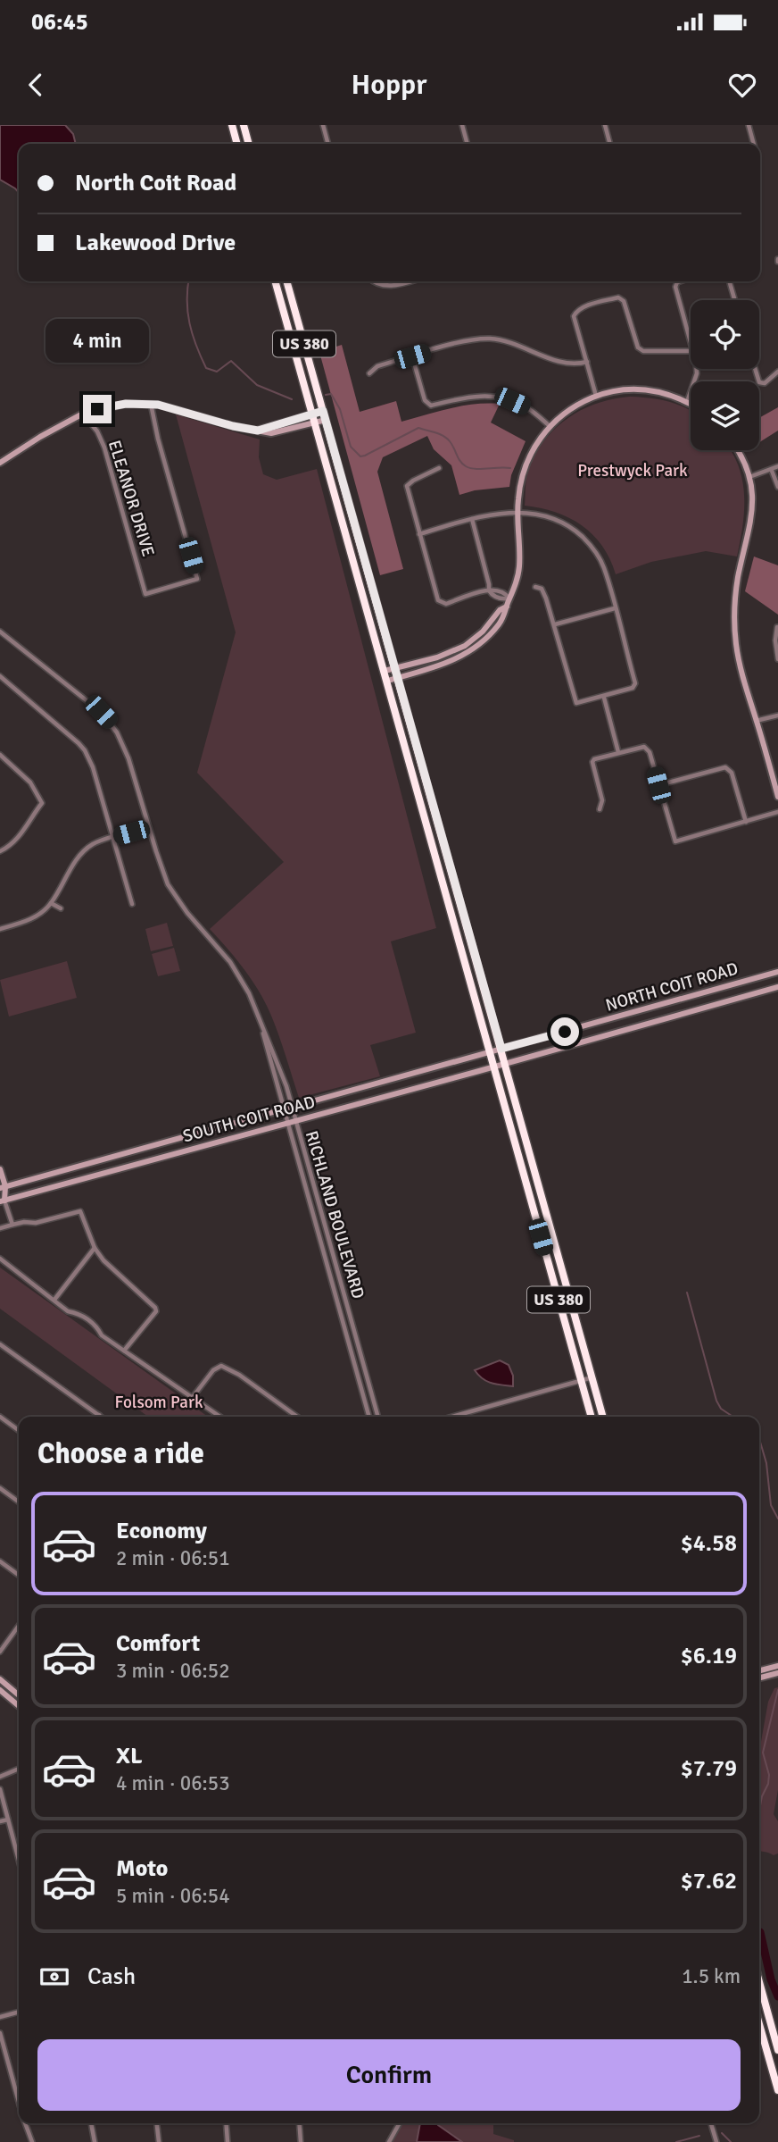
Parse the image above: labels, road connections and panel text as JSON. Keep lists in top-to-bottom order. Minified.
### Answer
{"streets":{"highway":["US 380"],"main road":["NORTH COIT ROAD","SOUTH COIT ROAD"],"street":["ELEANOR DRIVE","RICHLAND BOULEVARD"]},"crossings":[["US 380","NORTH COIT ROAD"],["US 380","SOUTH COIT ROAD"],["NORTH COIT ROAD","SOUTH COIT ROAD"],["SOUTH COIT ROAD","RICHLAND BOULEVARD"]],"parks":["Prestwyck Park","Folsom Park"],"page":{"status":"06:45","header":"Hoppr","banner":["North Coit Road","Lakewood Drive"],"bubble":"4 min","heading":"Choose a ride","list":[{"name":"Economy","note":"2 min · 06:51","value":"$4.58"},{"name":"Comfort","note":"3 min · 06:52","value":"$6.19"},{"name":"XL","note":"4 min · 06:53","value":"$7.79"},{"name":"Moto","note":"5 min · 06:54","value":"$7.62"}],"pay":["Cash","1.5 km"],"buttons":"Confirm"}}
